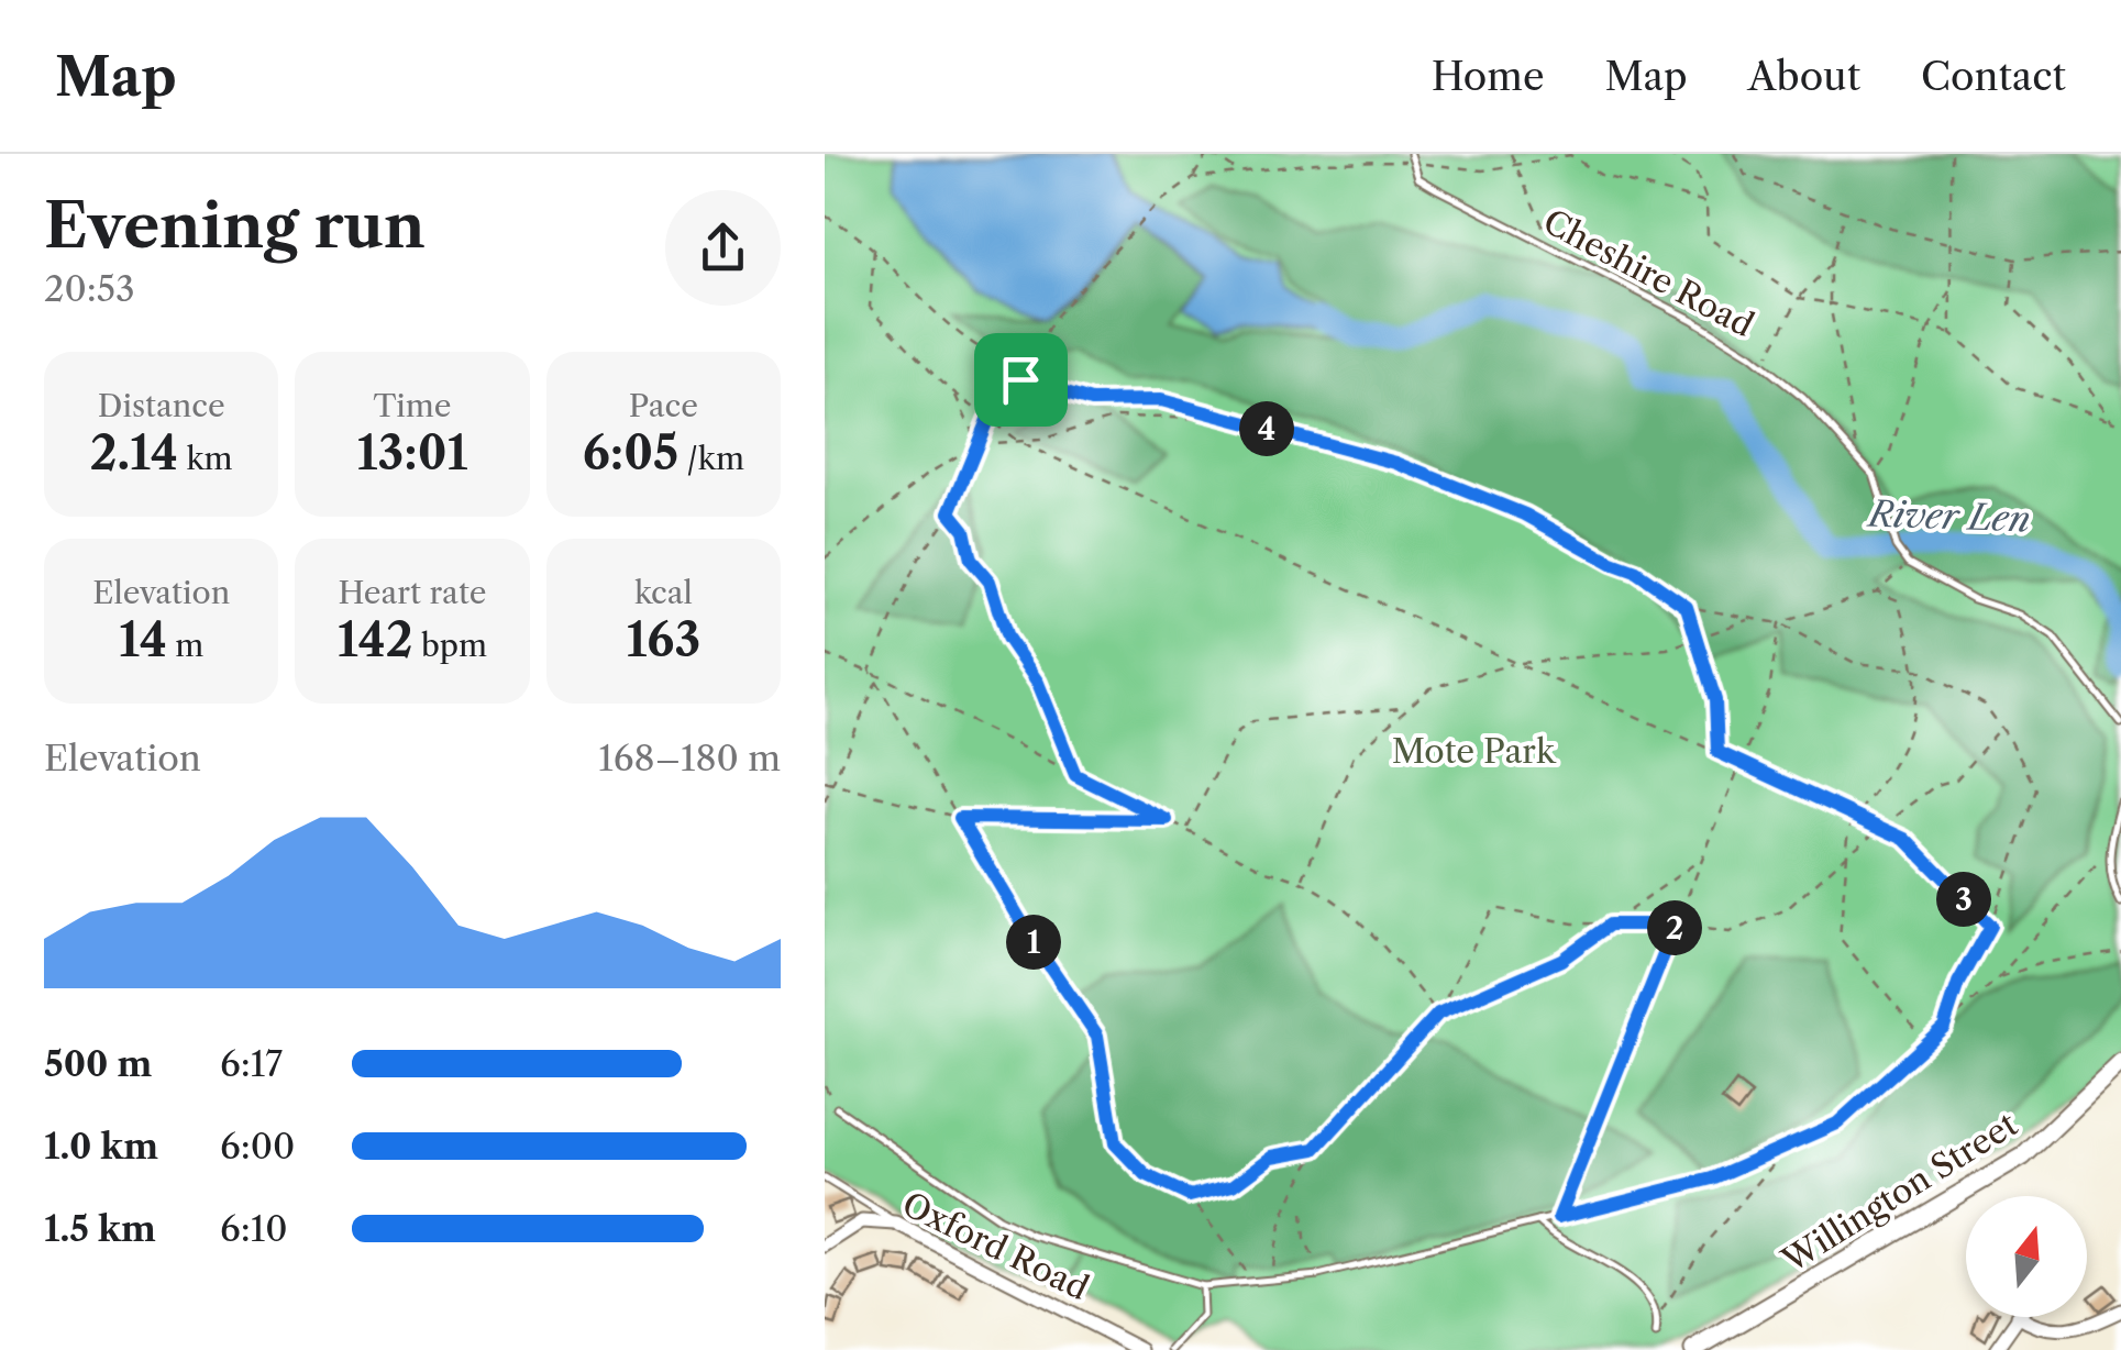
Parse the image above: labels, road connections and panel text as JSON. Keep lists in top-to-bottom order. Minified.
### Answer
{"streets":{"street":["Willington Street","Oxford Road"],"lane":["Cheshire Road"]},"water":["River Len"],"parks":["Mote Park"],"north":"top","page":{"header":"Map","nav":["Home","Map","About","Contact"],"heading":["Evening run","20:53"],"stats":[["Distance","2.14 km"],["Time","13:01"],["Pace","6:05 /km"],["Elevation","14 m"],["Heart rate","142 bpm"],["kcal","163"]],"pins":["4","3","2","1"],"chart":["Elevation","168–180 m"],"list":[{"name":"500 m","note":"6:17"},{"name":"1.0 km","note":"6:00"},{"name":"1.5 km","note":"6:10"}]}}
